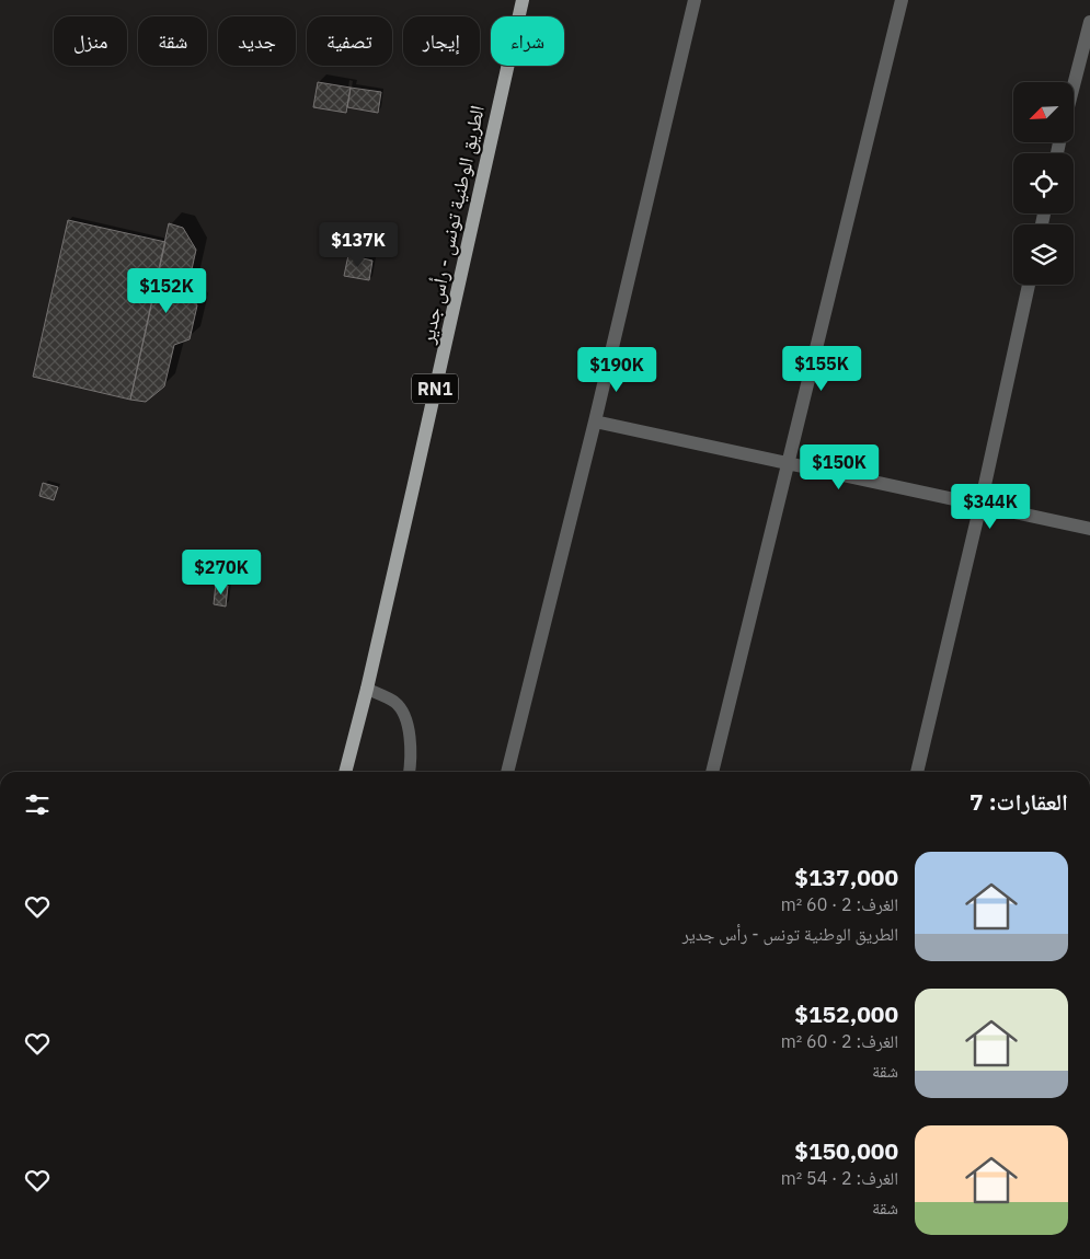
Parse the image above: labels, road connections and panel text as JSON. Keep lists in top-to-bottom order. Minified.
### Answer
{"streets":{"main road":["الطريق الوطنية تونس - رأس جدير","RN1"]},"north":"bottom left","page":{"chip":["شراء","إيجار","تصفية","جديد","شقة","منزل"],"price":["$137K","$152K","$155K","$190K","$150K","$344K","$270K"],"heading":"العقارات: 7","list":[{"name":"$137,000","note":"الغرف: 2 · 60 m² · الطريق الوطنية تونس - رأس جدير"},{"name":"$152,000","note":"الغرف: 2 · 60 m² · شقة"},{"name":"$150,000","note":"الغرف: 2 · 54 m² · شقة"}]}}
